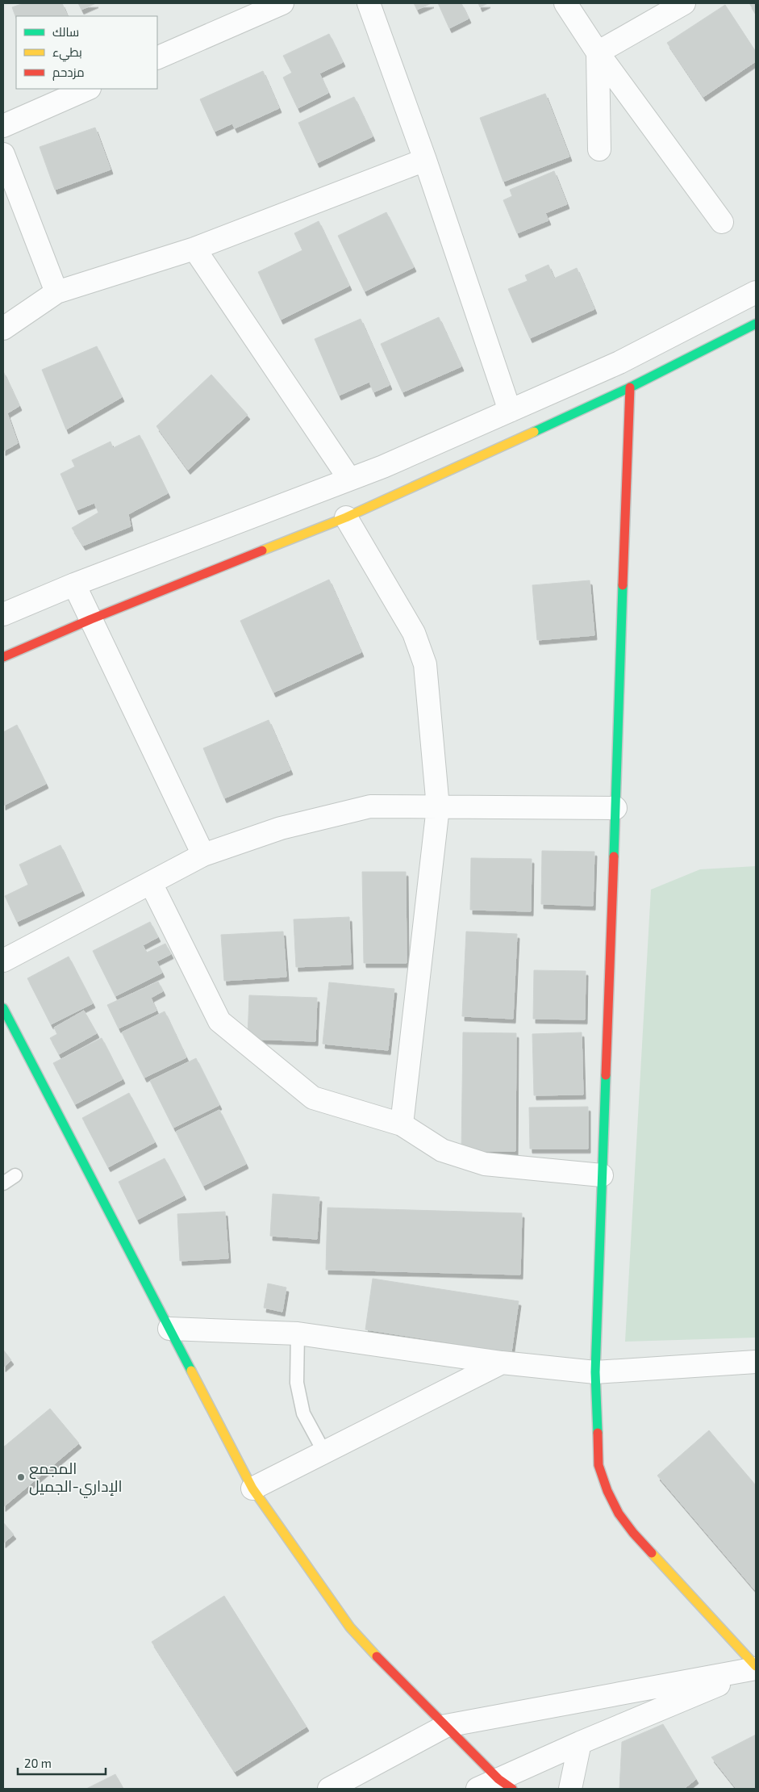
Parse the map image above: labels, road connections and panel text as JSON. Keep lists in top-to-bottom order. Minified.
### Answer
{"places":["المجمع الإداري-الجميل"],"legend":["سالك","بطيء","مزدحم"],"scale_bar":"20 m"}
